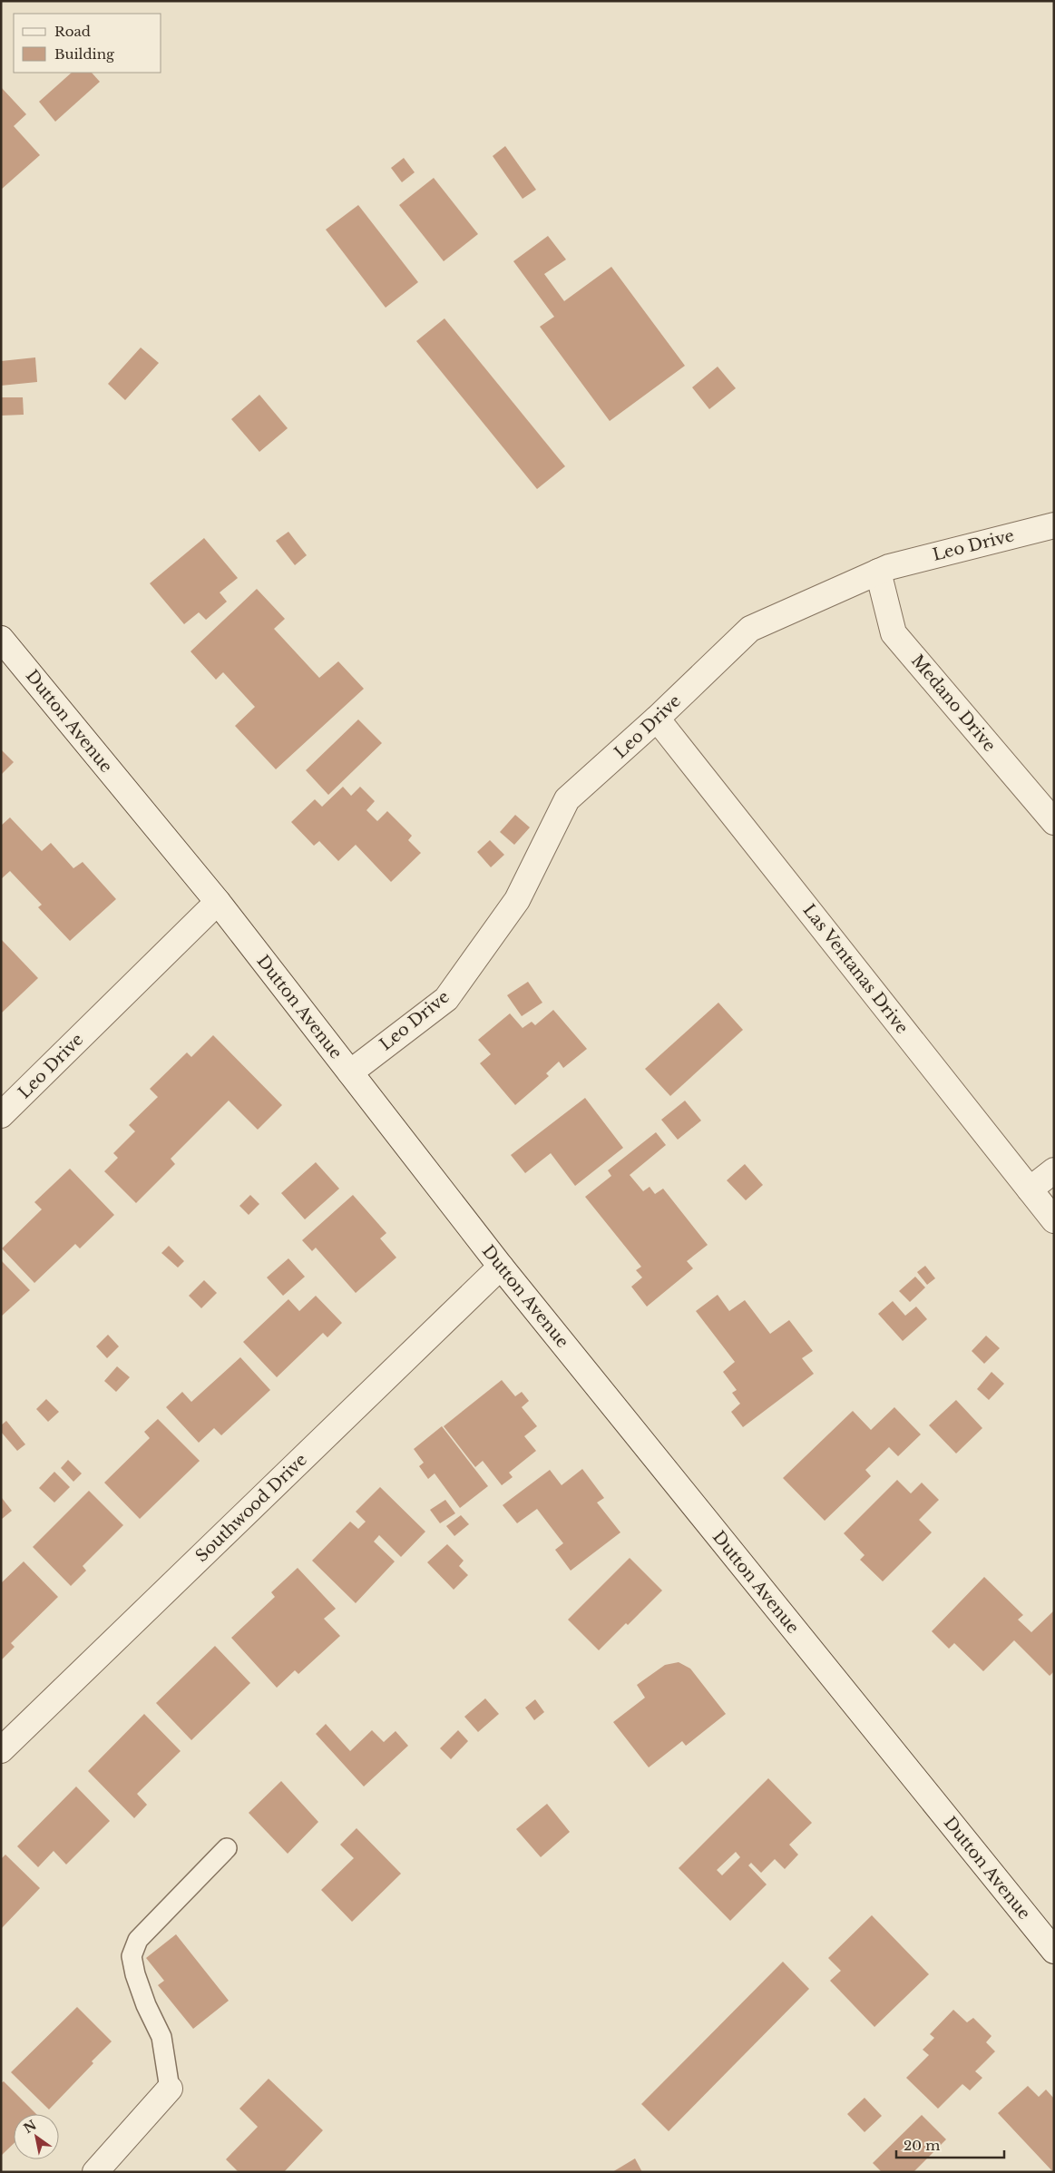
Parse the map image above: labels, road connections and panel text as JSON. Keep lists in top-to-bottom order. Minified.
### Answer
{"streets":{"street":["Leo Drive","Medano Drive","Dutton Avenue","Las Ventanas Drive","Southwood Drive"]},"crossings":[["Leo Drive","Medano Drive"],["Leo Drive","Dutton Avenue"],["Leo Drive","Las Ventanas Drive"],["Dutton Avenue","Southwood Drive"]],"legend":["Road","Building"],"scale_bar":"20 m","north":"top left"}
